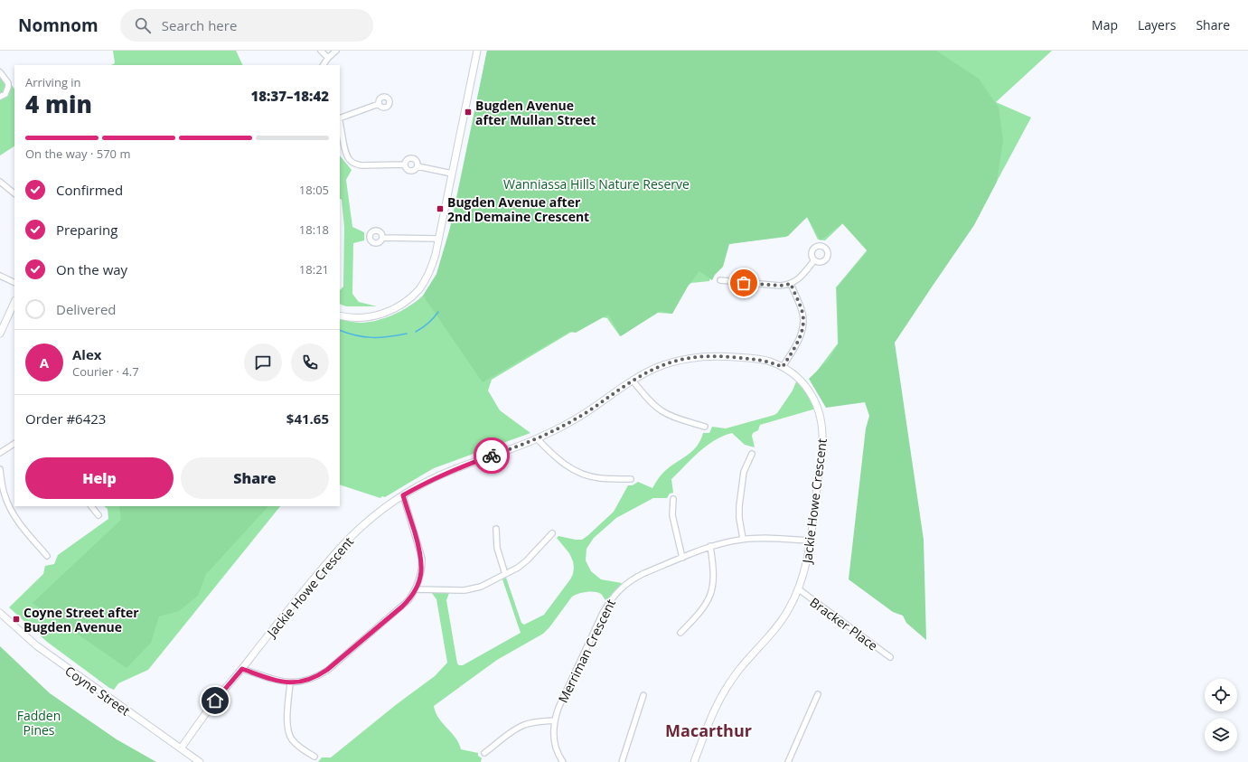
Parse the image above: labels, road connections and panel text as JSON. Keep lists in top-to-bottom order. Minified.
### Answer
{"streets":{"street":["Jackie Howe Crescent","Bracker Place","Merriman Crescent","Coyne Street"]},"crossings":[["Jackie Howe Crescent","Bracker Place"],["Jackie Howe Crescent","Merriman Crescent"],["Jackie Howe Crescent","Coyne Street"]],"districts":["Macarthur"],"parks":["Wanniassa Hills Nature Reserve","Fadden Pines"],"places":{"transit":["Bugden Avenue after Mullan Street","Bugden Avenue after 2nd Demaine Crescent","Coyne Street after Bugden Avenue"]},"page":{"header":"Nomnom","search":"Search here","nav":["Map","Layers","Share"],"heading":["4 min","Arriving in","18:37–18:42"],"panel":["Alex","Courier · 4.7","Order #6423","$41.65"],"bar":"On the way · 570 m","list":[["Confirmed","18:05"],["Preparing","18:18"],["On the way","18:21"],"Delivered"],"round":"A","buttons":["Help","Share"]}}
